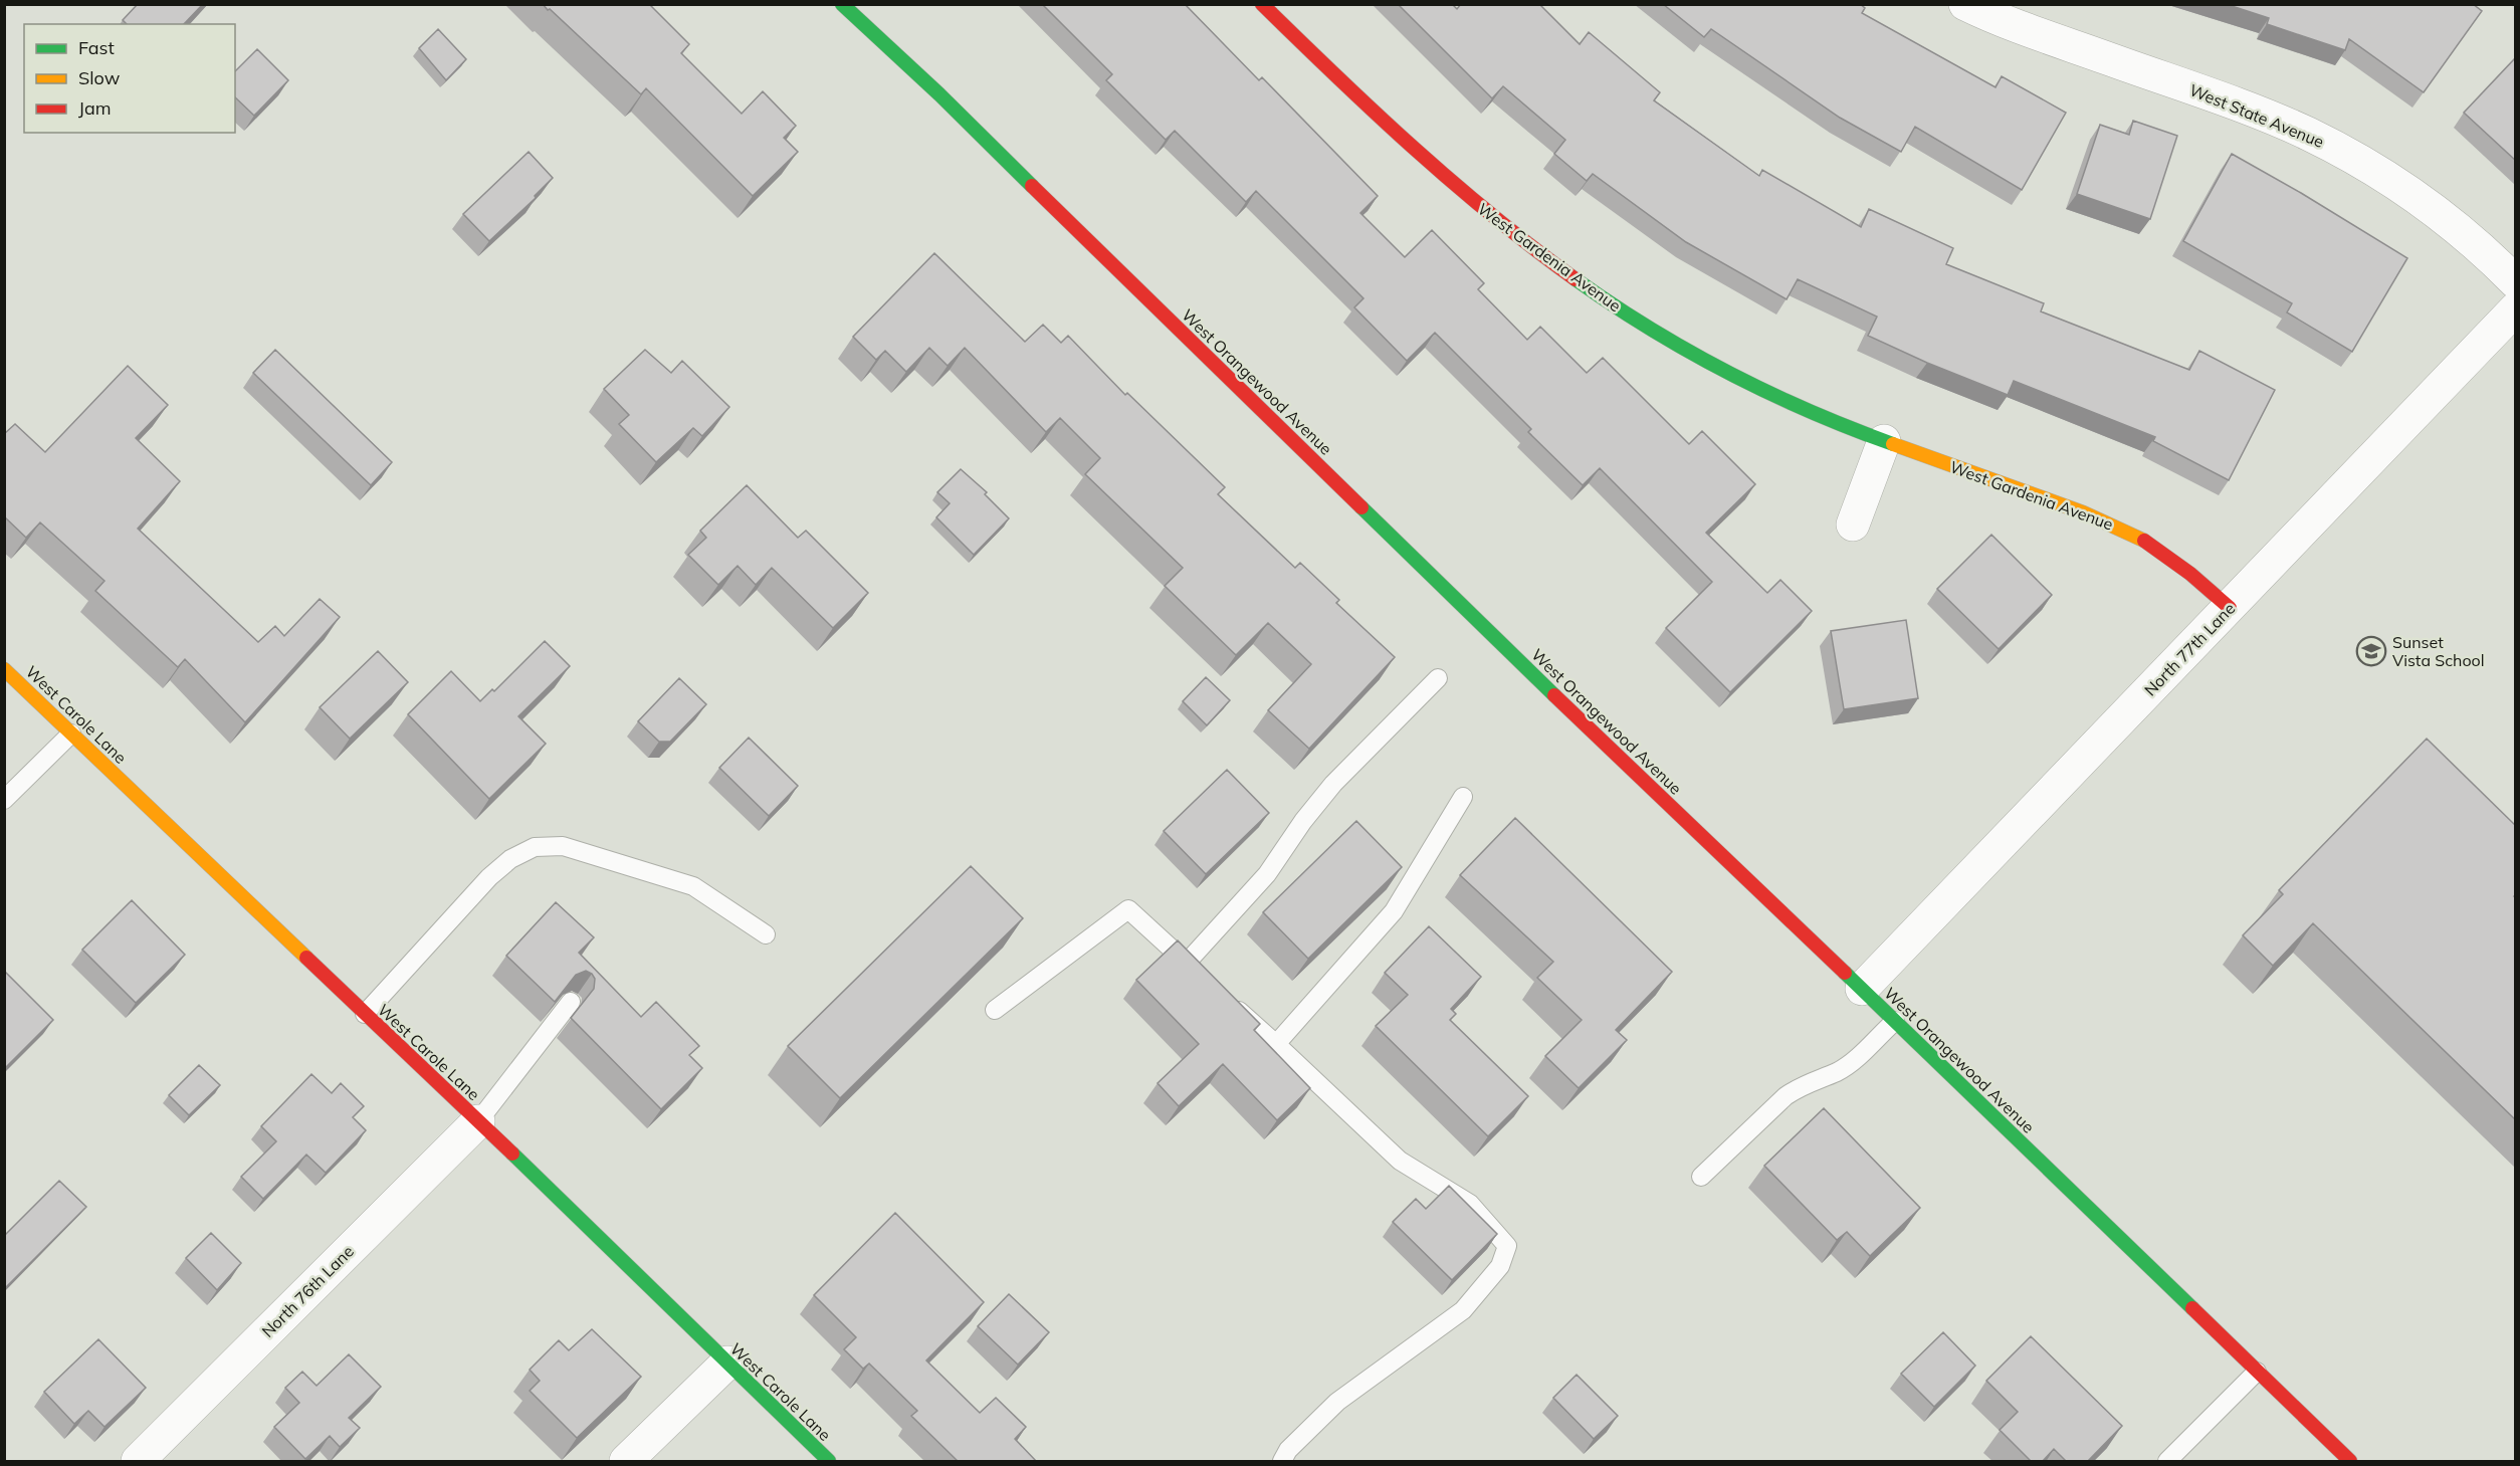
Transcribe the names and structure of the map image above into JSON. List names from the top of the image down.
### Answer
{
  "streets": {
    "street": [
      "West State Avenue",
      "West Gardenia Avenue",
      "West Orangewood Avenue",
      "North 77th Lane",
      "West Carole Lane",
      "North 76th Lane"
    ]
  },
  "crossings": [
    ["West Gardenia Avenue", "North 77th Lane"],
    ["West Orangewood Avenue", "North 77th Lane"],
    ["West Carole Lane", "North 76th Lane"]
  ],
  "places": {
    "school or university": ["Sunset Vista School"]
  },
  "legend": ["Fast", "Slow", "Jam"]
}
